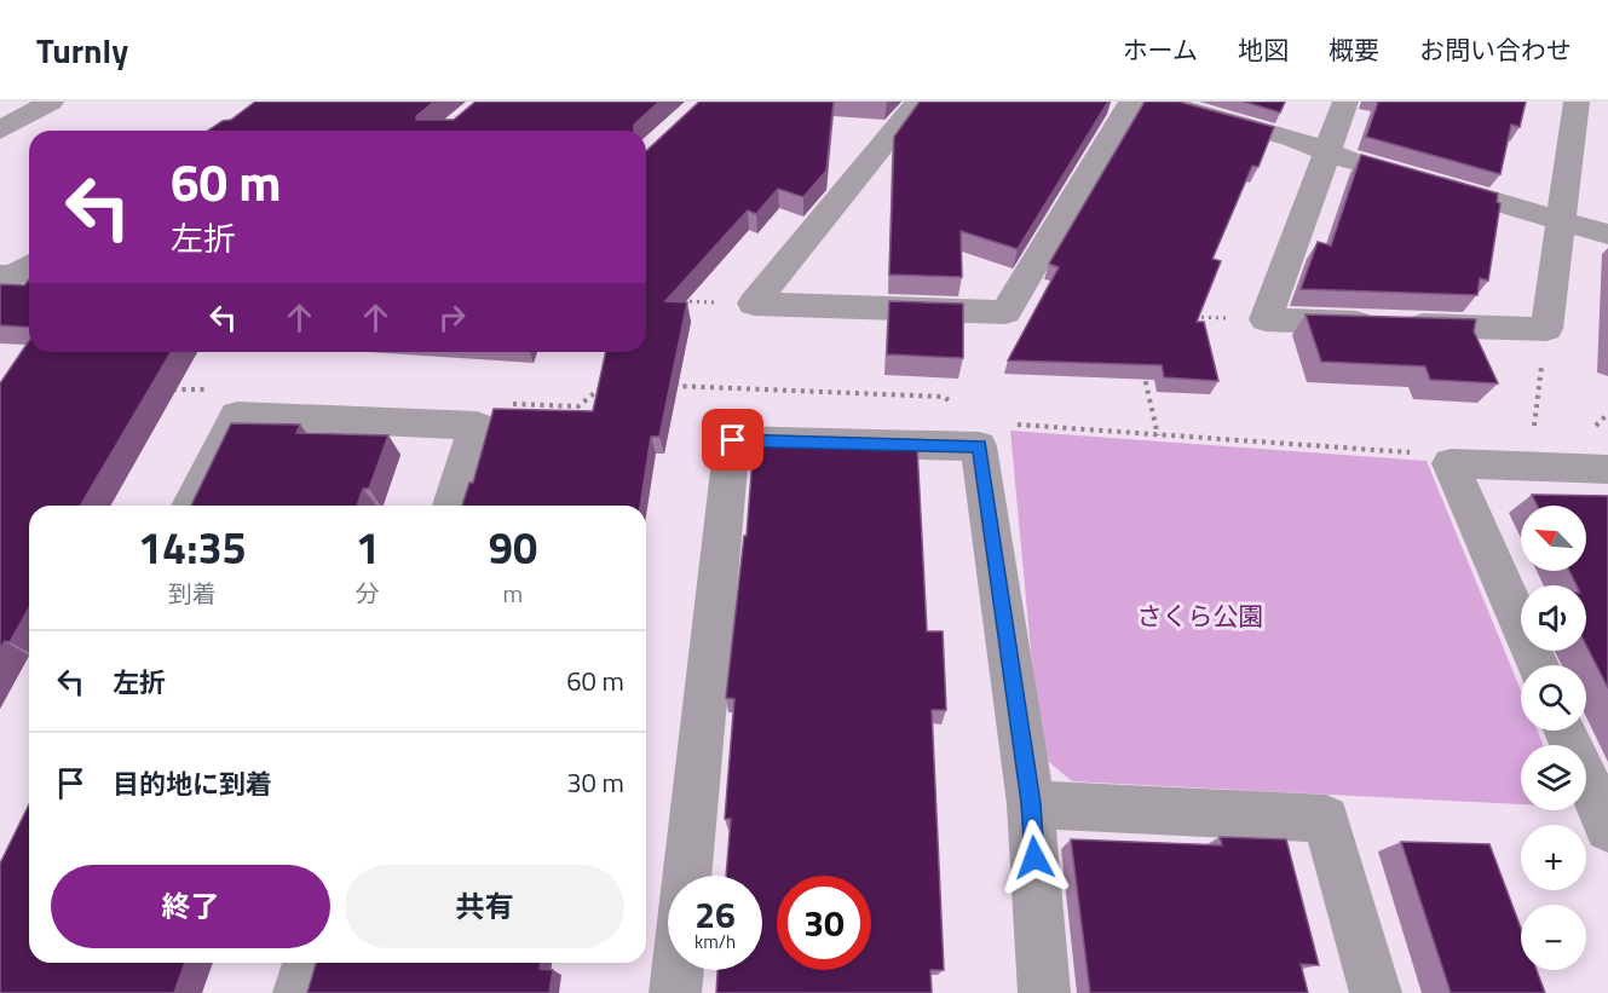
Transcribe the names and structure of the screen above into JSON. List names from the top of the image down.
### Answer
{
  "parks": ["さくら公園"],
  "north": "top left",
  "page": {
    "header": "Turnly",
    "nav": [
      "ホーム",
      "地図",
      "概要",
      "お問い合わせ"
    ],
    "turn": ["60 m", "左折"],
    "map_buttons": ["+", "−"],
    "eta": [
      "14:35",
      "到着",
      "1",
      "分",
      "90",
      "m"
    ],
    "list": [
      {
        "name": "左折",
        "value": "60 m"
      },
      {
        "name": "目的地に到着",
        "value": "30 m"
      }
    ],
    "buttons": ["終了", "共有"],
    "speed": "26 km/h",
    "limit": "30"
  }
}
